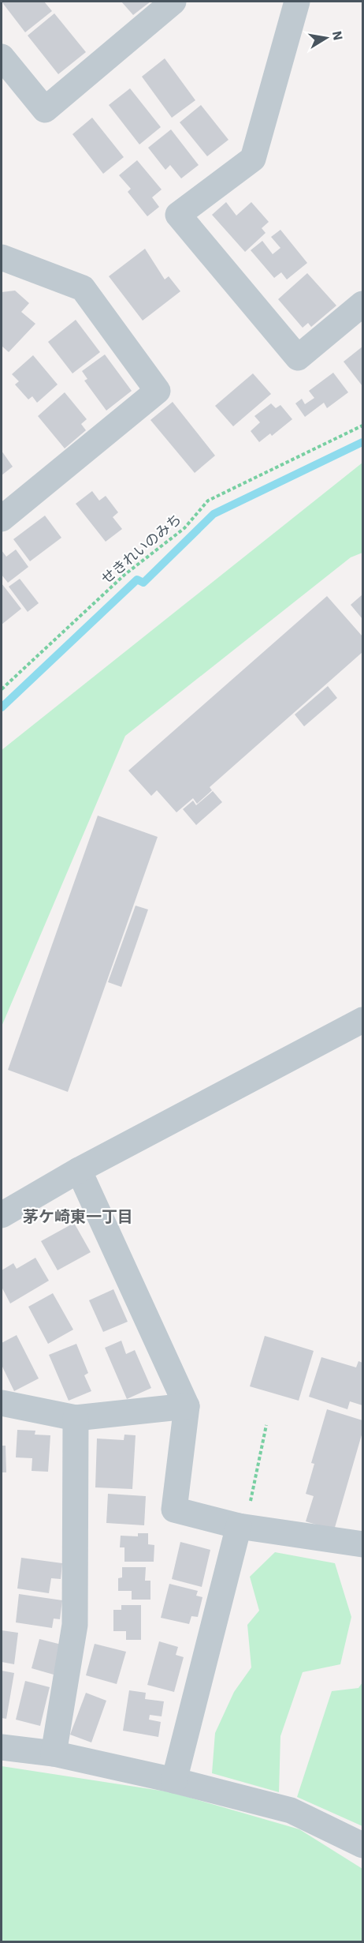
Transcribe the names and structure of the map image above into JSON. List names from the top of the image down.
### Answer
{
  "streets": {
    "path": ["せきれいのみち"]
  },
  "districts": ["茅ケ崎東一丁目"],
  "north": "right"
}
